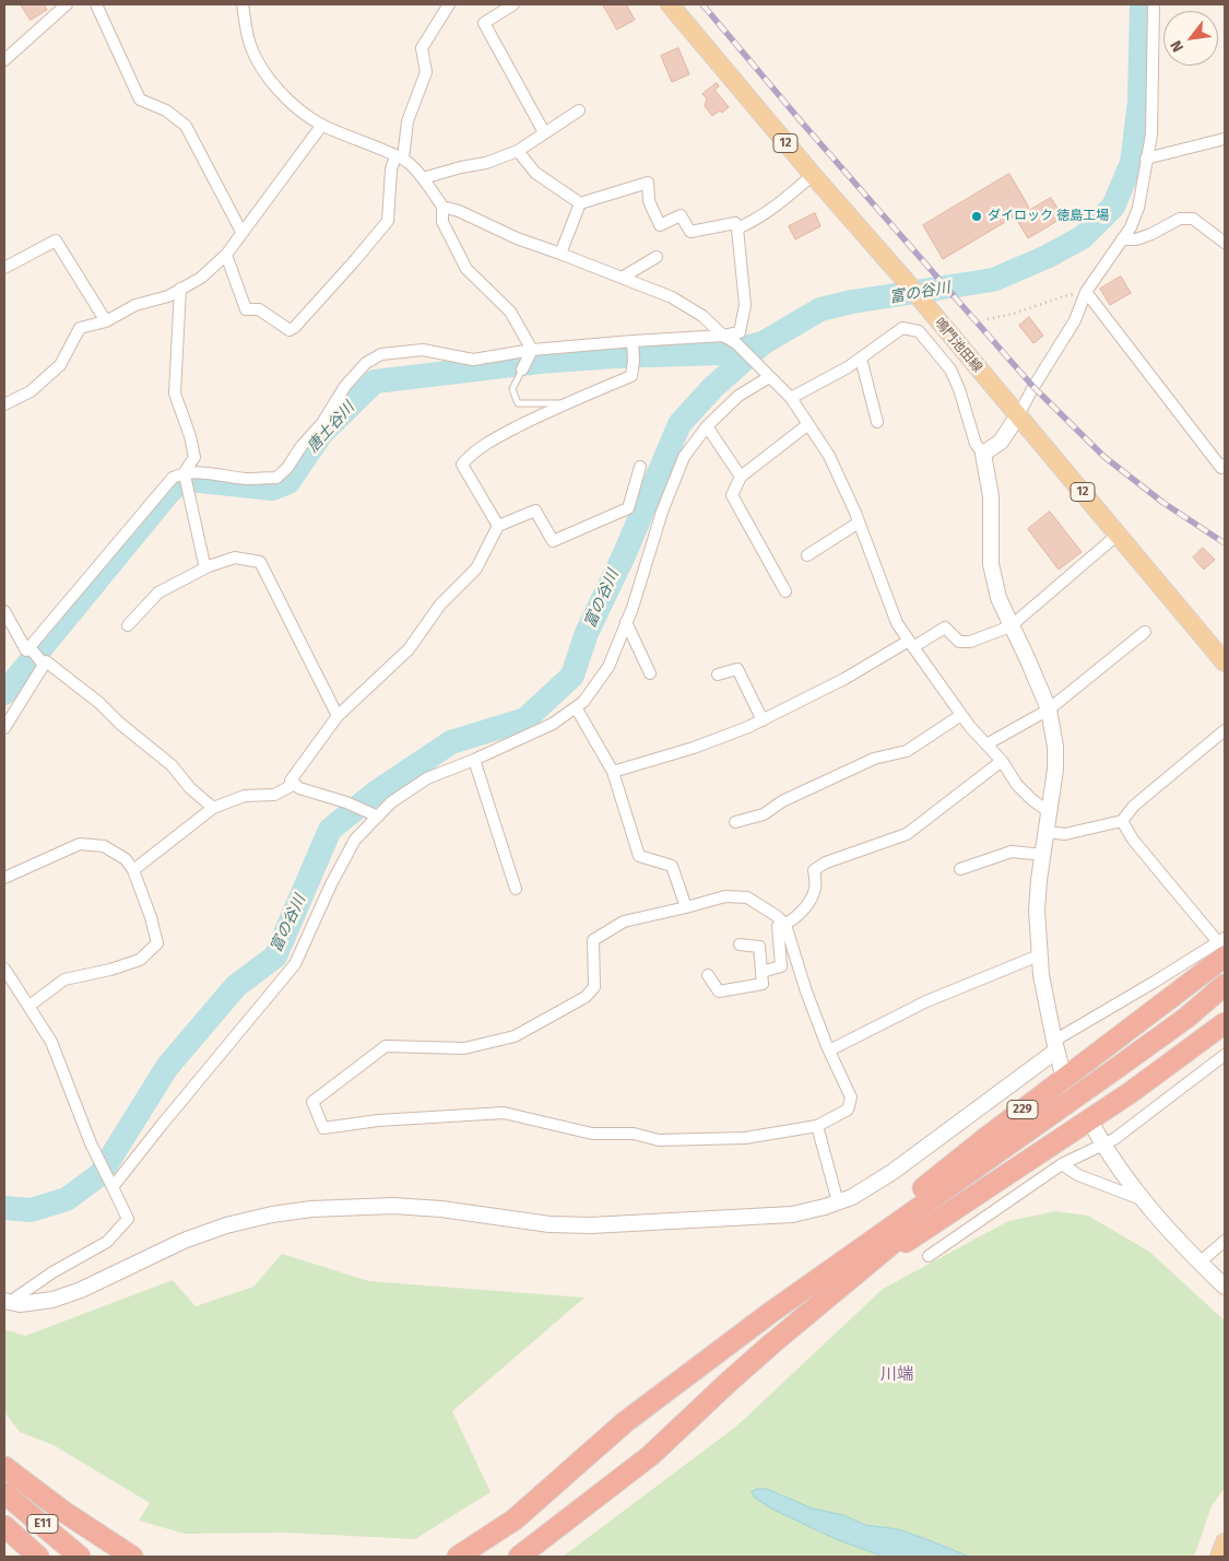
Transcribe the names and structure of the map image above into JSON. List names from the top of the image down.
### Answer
{
  "streets": {
    "highway": ["229", "E11"],
    "main road": ["12", "鳴門池田線"]
  },
  "districts": ["川端"],
  "water": ["富の谷川", "唐土谷川"],
  "places": ["ダイロック 徳島工場"],
  "north": "bottom left"
}
